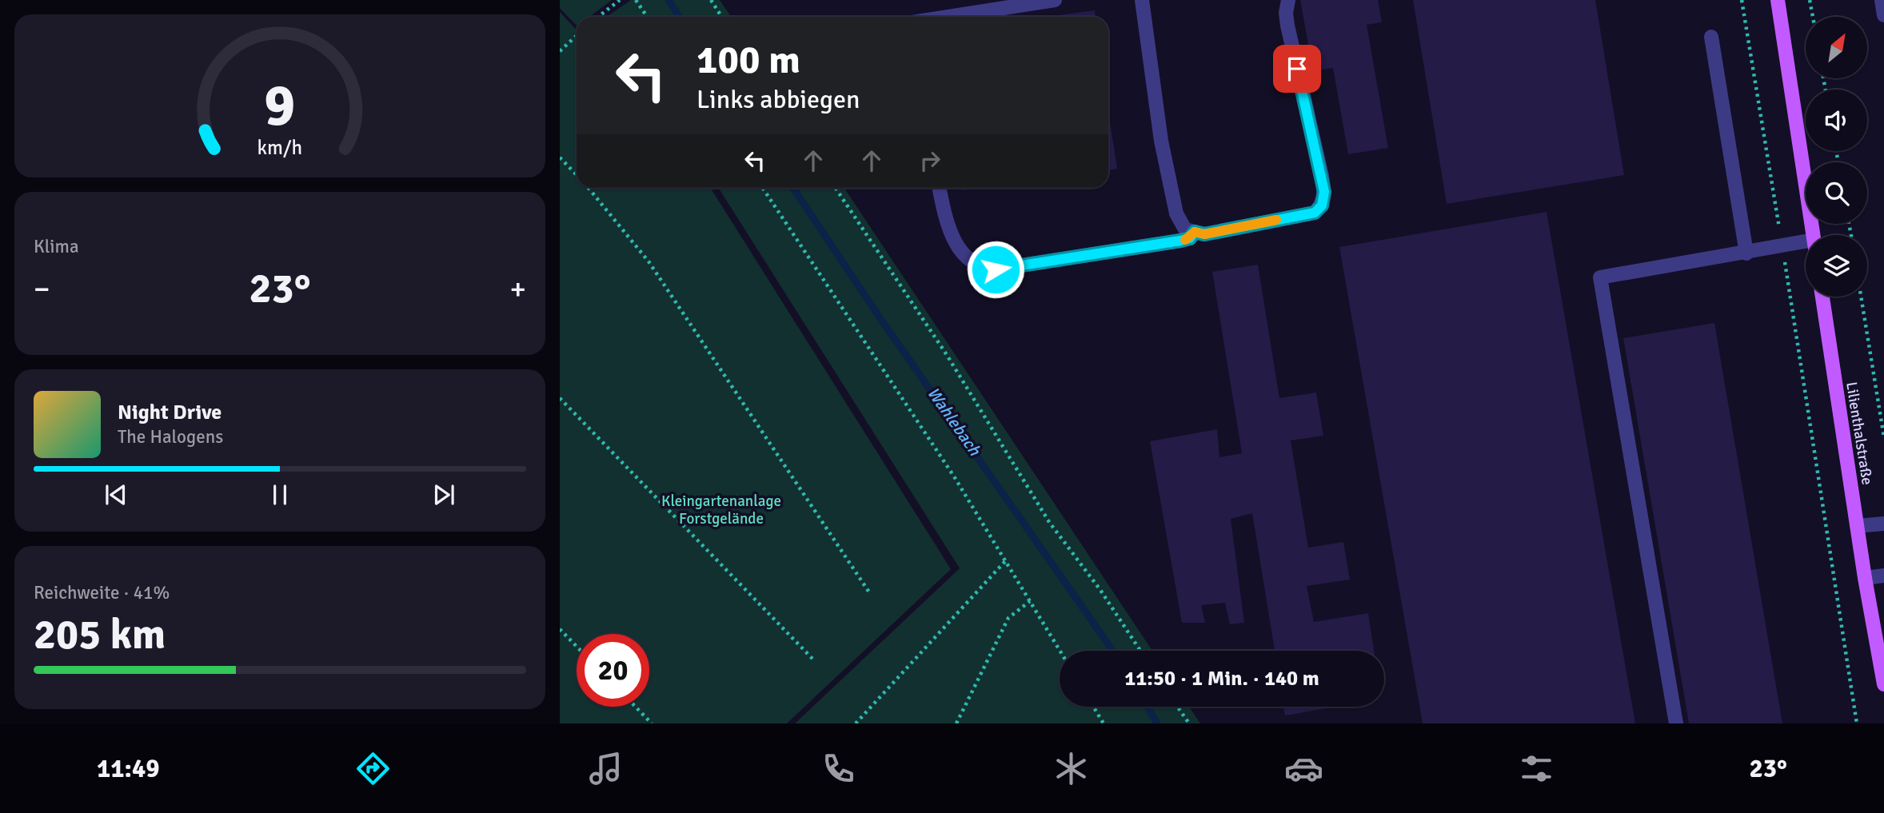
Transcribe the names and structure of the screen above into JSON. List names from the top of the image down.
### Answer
{
  "streets": {
    "main road": ["Lilienthalstraße"]
  },
  "water": ["Wahlebach"],
  "parks": ["Kleingartenanlage Forstgelände"],
  "north": "top right",
  "page": {
    "turn": ["100 m", "Links abbiegen"],
    "tile": [
      "Klima",
      ["Reichweite · 41%", "205 km"]
    ],
    "heat": ["−", "23°", "+"],
    "song": ["Night Drive", "The Halogens"],
    "limit": "20",
    "trip": "11:50 · 1 Min. · 140 m",
    "tabs": ["11:49", "23°"],
    "gauge": ["9", "km/h"]
  }
}
